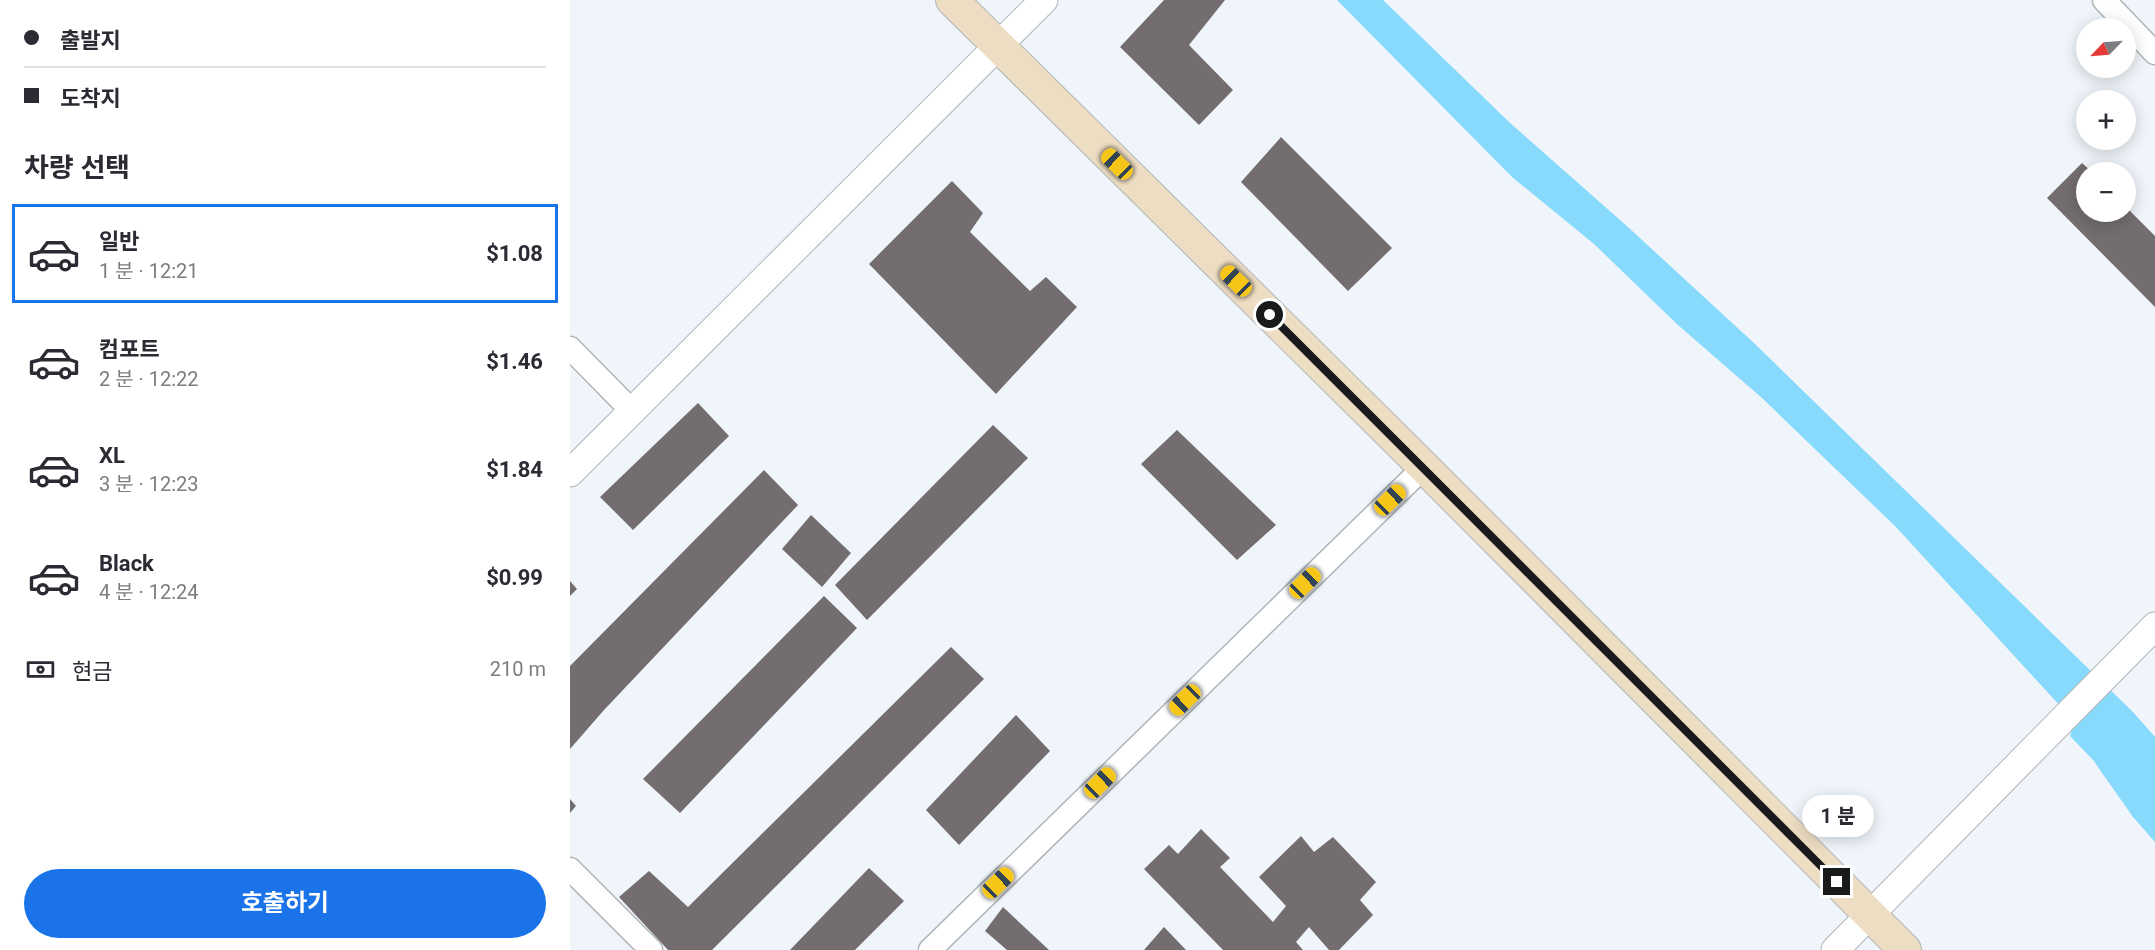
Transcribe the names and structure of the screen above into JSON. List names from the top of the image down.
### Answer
{
  "north": "bottom left",
  "page": {
    "banner": ["출발지", "도착지"],
    "map_buttons": ["+", "−"],
    "heading": "차량 선택",
    "list": [
      {
        "name": "일반",
        "note": "1 분 · 12:21",
        "value": "$1.08"
      },
      {
        "name": "컴포트",
        "note": "2 분 · 12:22",
        "value": "$1.46"
      },
      {
        "name": "XL",
        "note": "3 분 · 12:23",
        "value": "$1.84"
      },
      {
        "name": "Black",
        "note": "4 분 · 12:24",
        "value": "$0.99"
      }
    ],
    "pay": ["현금", "210 m"],
    "bubble": "1 분",
    "buttons": "호출하기"
  }
}
